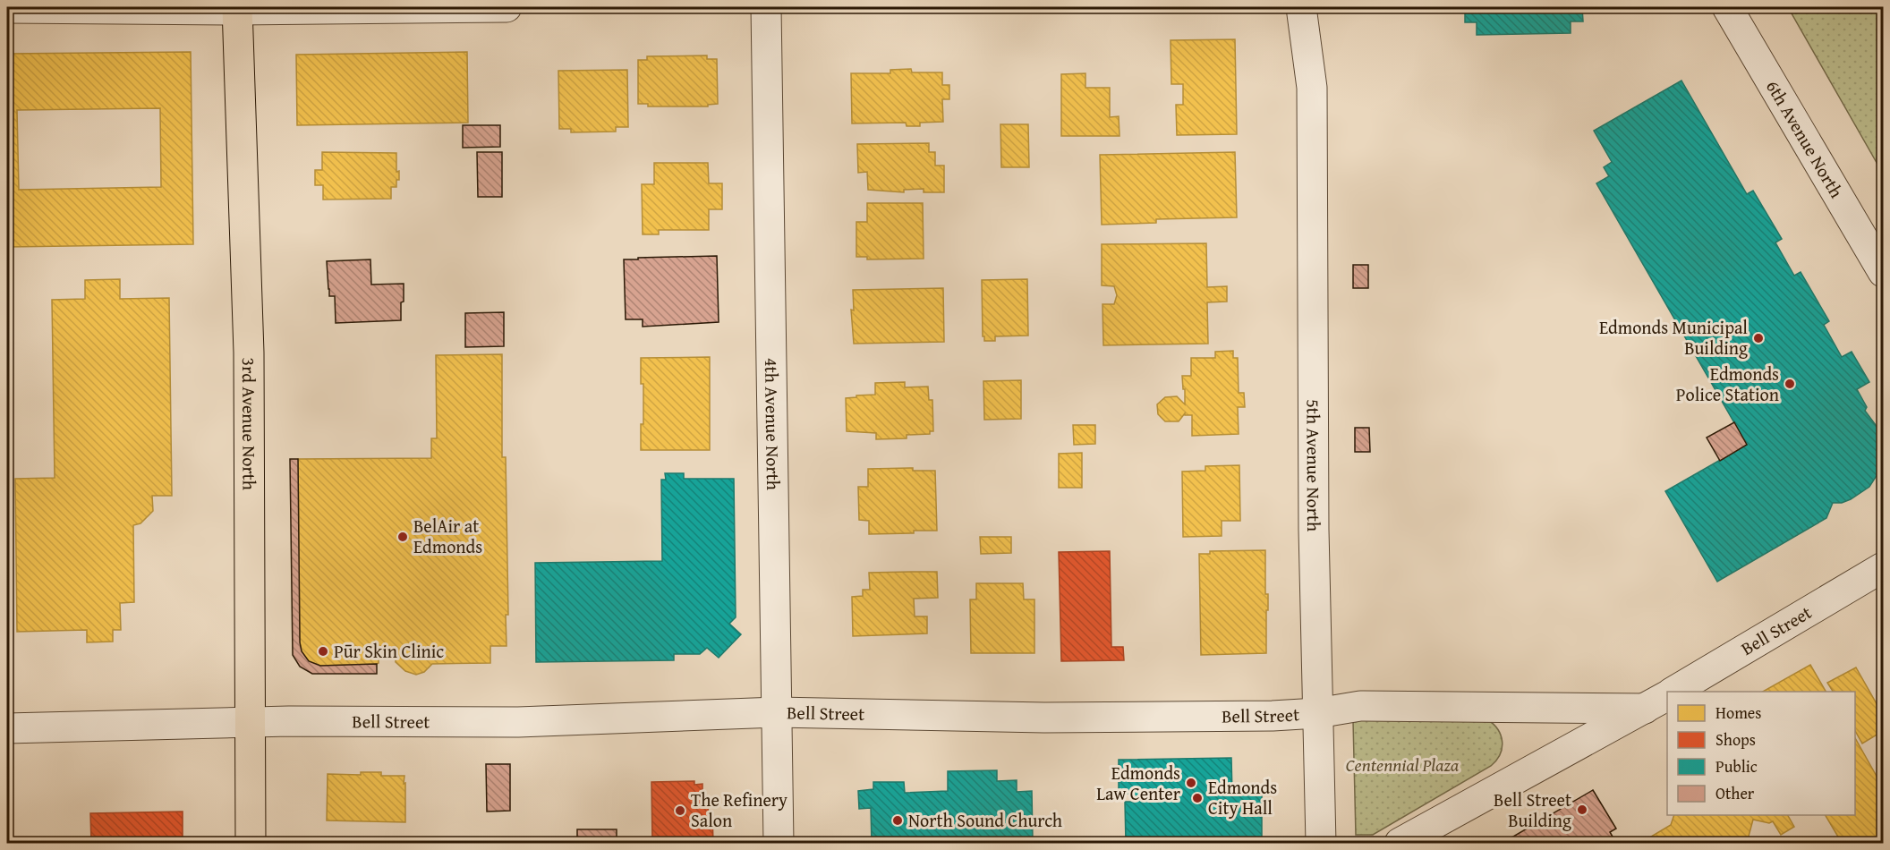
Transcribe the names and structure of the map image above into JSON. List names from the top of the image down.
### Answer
{
  "streets": {
    "main road": ["3rd Avenue North"],
    "street": [
      "6th Avenue North",
      "4th Avenue North",
      "5th Avenue North",
      "Bell Street"
    ]
  },
  "crossings": [
    ["3rd Avenue North", "Bell Street"],
    ["4th Avenue North", "Bell Street"],
    ["5th Avenue North", "Bell Street"]
  ],
  "parks": ["Centennial Plaza"],
  "places": [
    "Edmonds Municipal Building",
    "Edmonds Police Station",
    "BelAir at Edmonds",
    "Pūr Skin Clinic",
    "Edmonds Law Center",
    "Edmonds City Hall",
    "Bell Street Building",
    "The Refinery Salon",
    "North Sound Church"
  ],
  "legend": [
    "Homes",
    "Shops",
    "Public",
    "Other"
  ]
}
